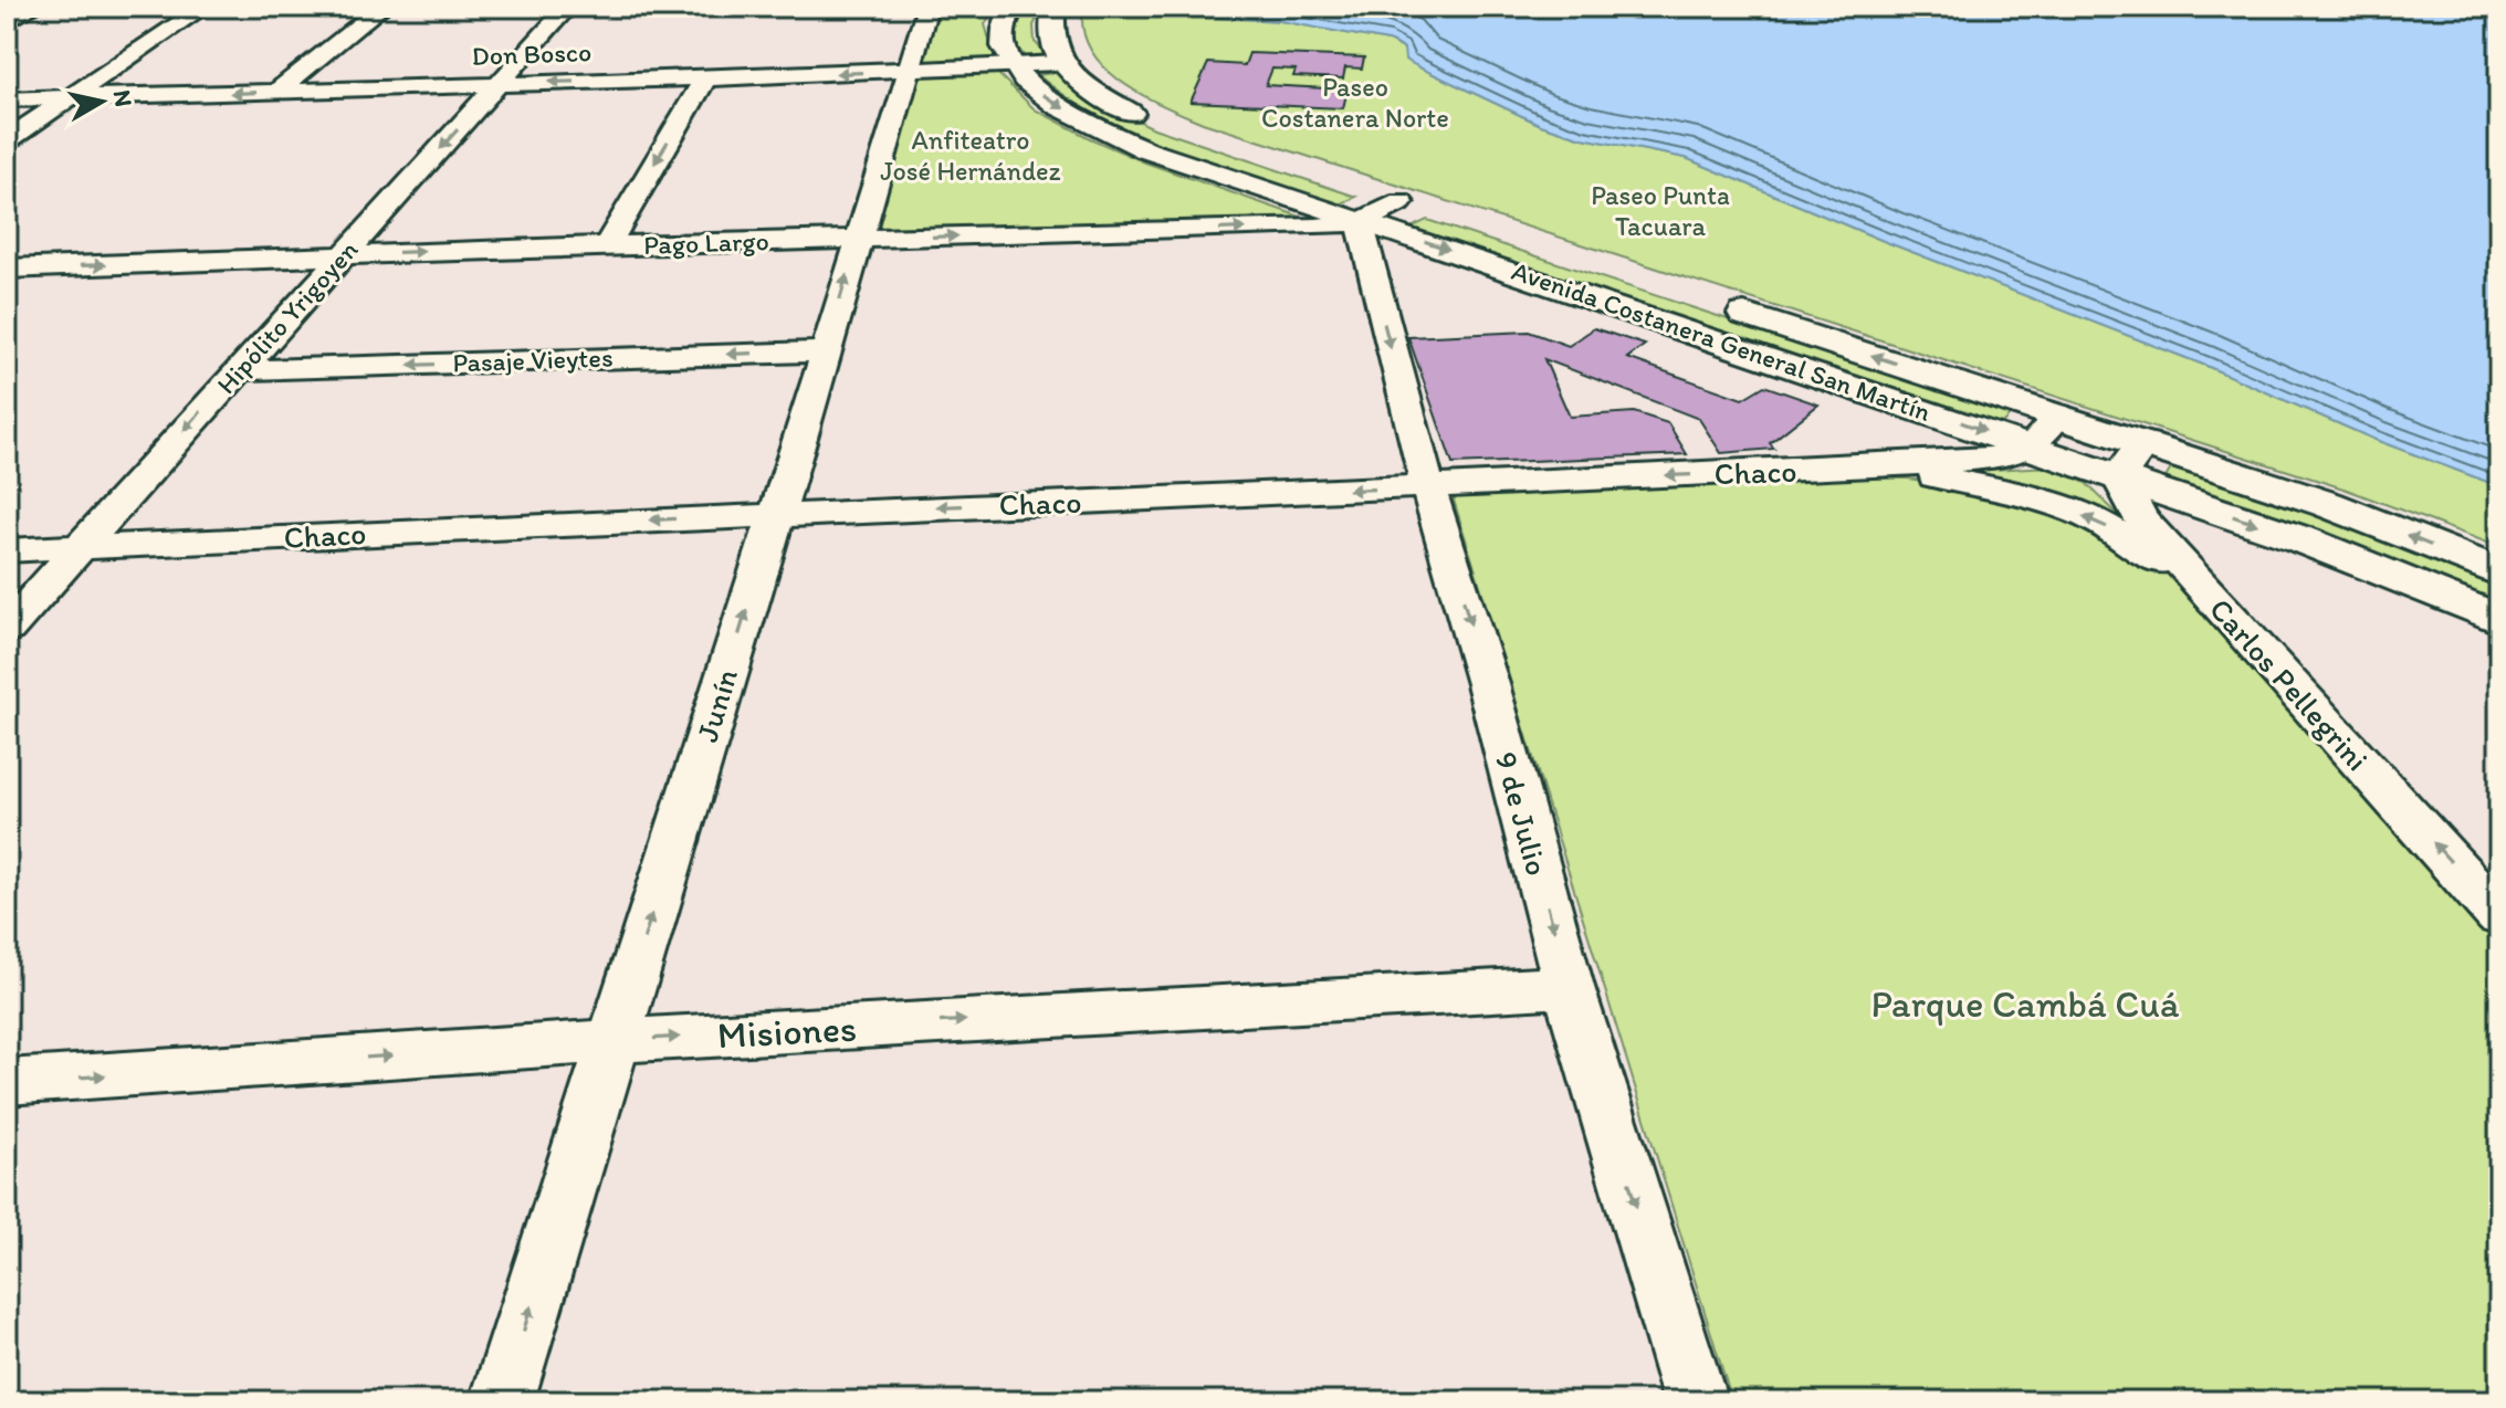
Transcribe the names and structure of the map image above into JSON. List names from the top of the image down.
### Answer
{
  "streets": {
    "main road": ["Avenida Costanera General San Martín"],
    "street": [
      "Don Bosco",
      "Pago Largo",
      "Hipólito Yrigoyen",
      "Pasaje Vieytes",
      "Chaco",
      "Carlos Pellegrini",
      "Junín",
      "9 de Julio",
      "Misiones"
    ]
  },
  "crossings": [
    ["Don Bosco", "Hipólito Yrigoyen"],
    ["Don Bosco", "Avenida Costanera General San Martín"],
    ["Don Bosco", "Junín"],
    ["Pago Largo", "Hipólito Yrigoyen"],
    ["Pago Largo", "Avenida Costanera General San Martín"],
    ["Pago Largo", "Junín"],
    ["Pago Largo", "9 de Julio"],
    ["Hipólito Yrigoyen", "Pasaje Vieytes"],
    ["Hipólito Yrigoyen", "Chaco"],
    ["Avenida Costanera General San Martín", "Chaco"],
    ["Avenida Costanera General San Martín", "Carlos Pellegrini"],
    ["Avenida Costanera General San Martín", "9 de Julio"],
    ["Pasaje Vieytes", "Junín"],
    ["Chaco", "Junín"],
    ["Chaco", "9 de Julio"],
    ["Junín", "Misiones"],
    ["9 de Julio", "Misiones"]
  ],
  "one_way": [
    "Don Bosco",
    "Pago Largo",
    "Pasaje Vieytes",
    "Chaco",
    "Carlos Pellegrini",
    "Junín",
    "9 de Julio",
    "Misiones"
  ],
  "parks": [
    "Paseo Costanera Norte",
    "Anfiteatro José Hernández",
    "Paseo Punta Tacuara",
    "Parque Cambá Cuá"
  ],
  "north": "right"
}
